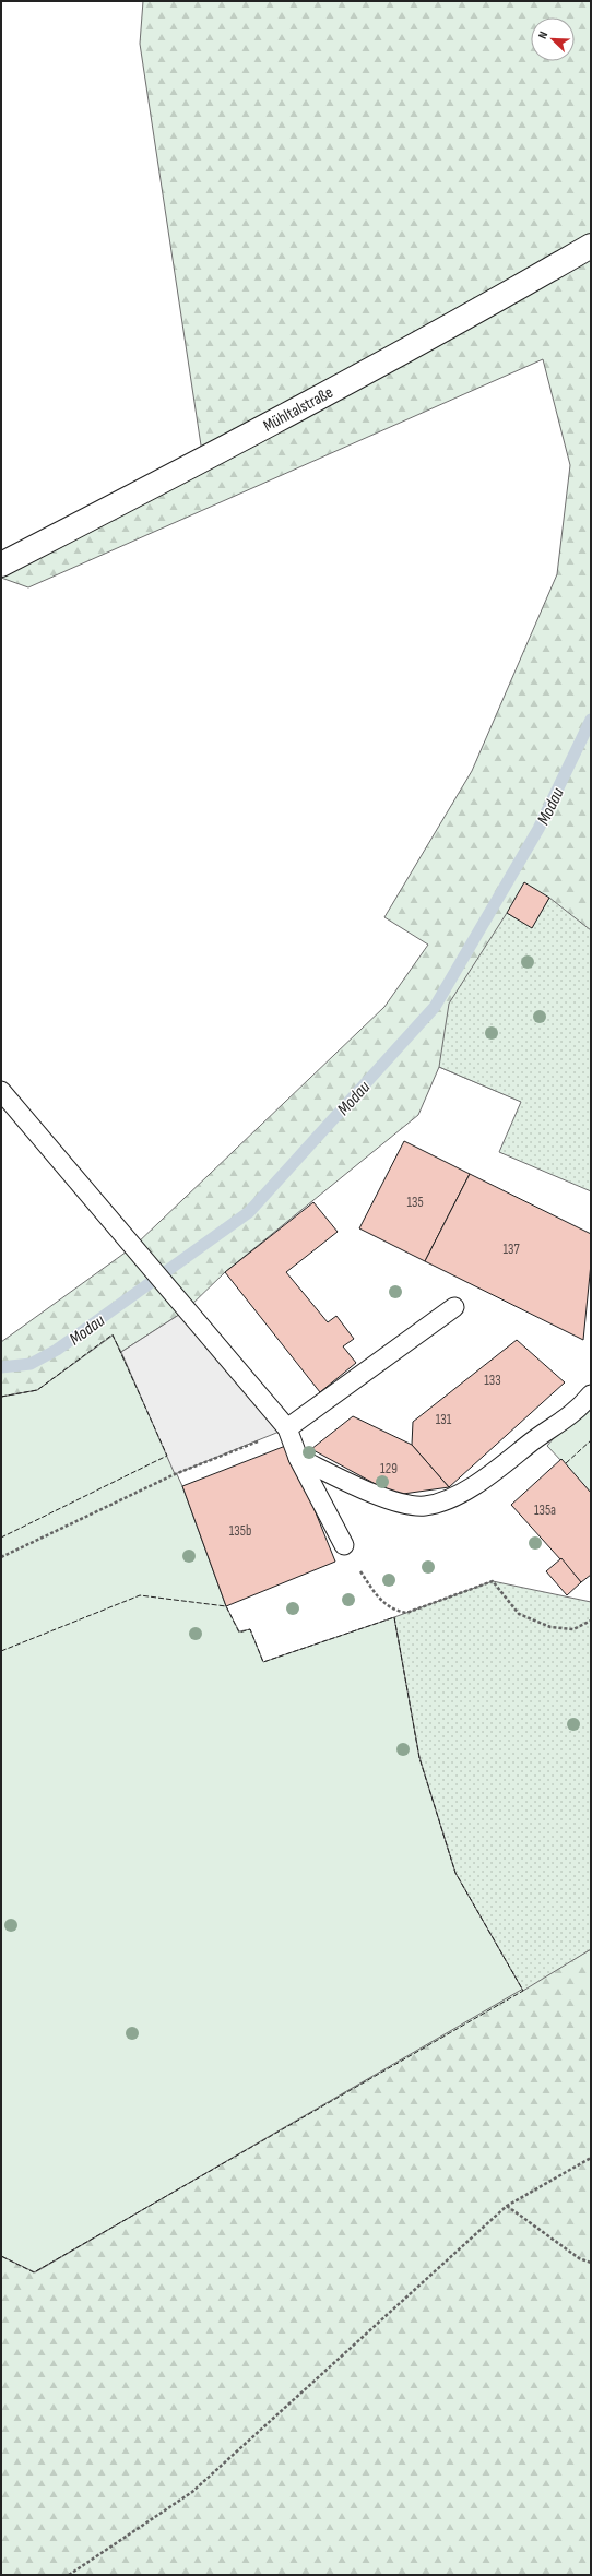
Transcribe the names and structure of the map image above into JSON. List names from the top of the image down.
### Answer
{
  "streets": {
    "street": ["Mühltalstraße"]
  },
  "water": ["Modau"],
  "house_numbers": [
    "135",
    "137",
    "133",
    "131",
    "129",
    "135a",
    "135b"
  ],
  "north": "top left"
}
